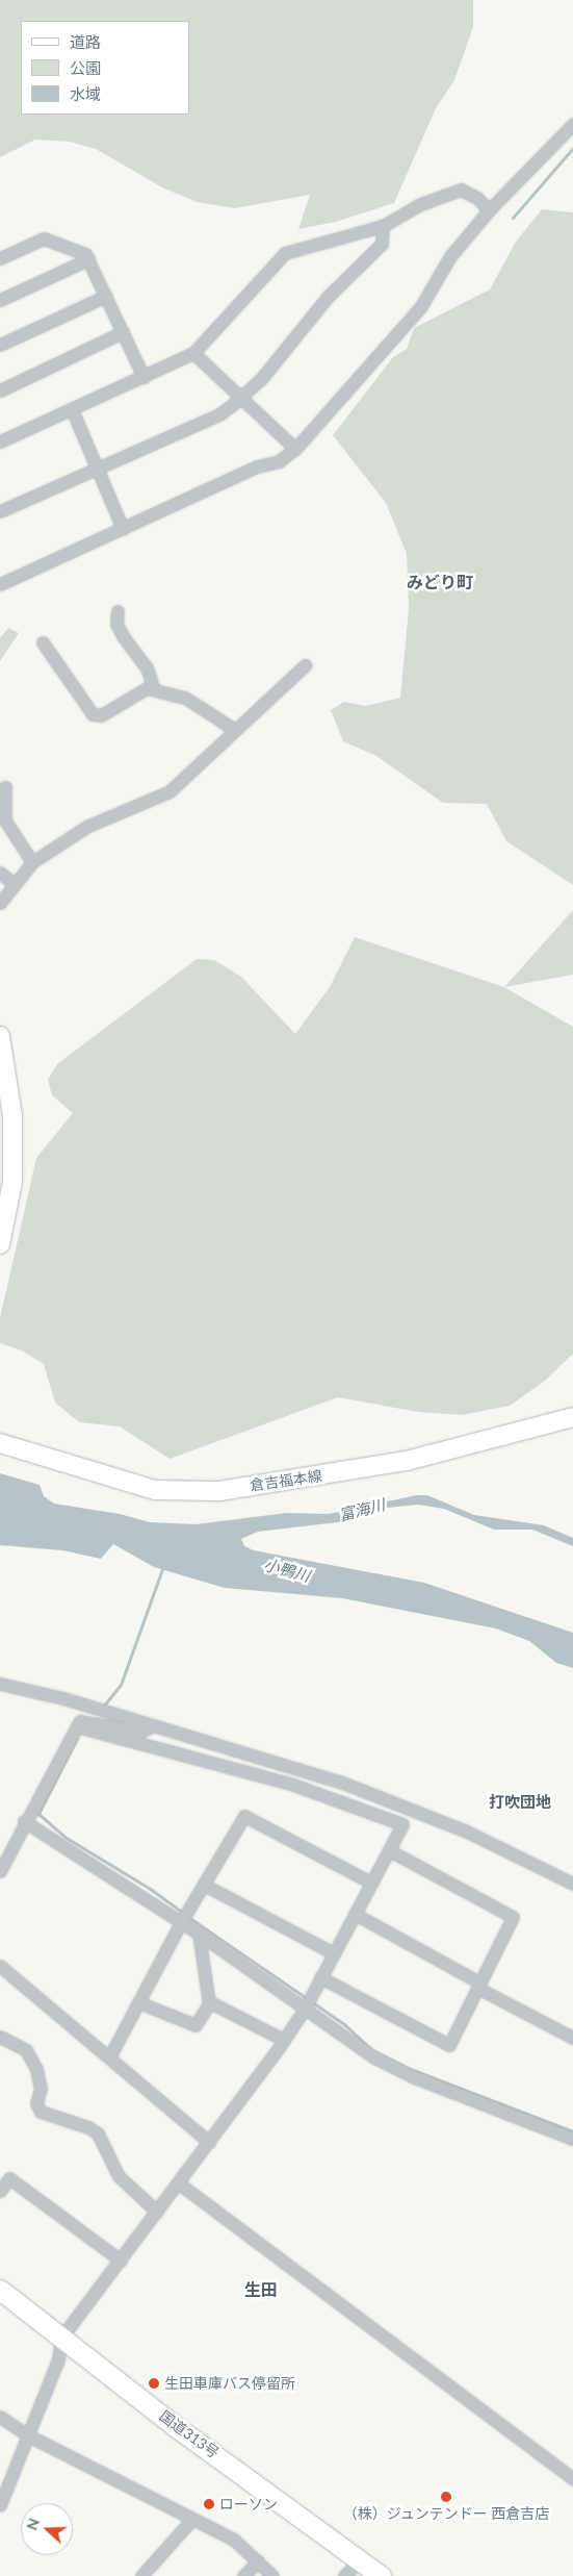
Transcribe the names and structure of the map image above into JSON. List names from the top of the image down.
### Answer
{
  "streets": {
    "highway": ["国道313号"],
    "main road": ["倉吉福本線"]
  },
  "districts": ["みどり町", "打吹団地", "生田"],
  "water": ["富海川", "小鴨川"],
  "places": ["生田車庫バス停留所", "（株）ジュンテンドー 西倉吉店", "ローソン"],
  "legend": ["道路", "公園", "水域"],
  "north": "left"
}
